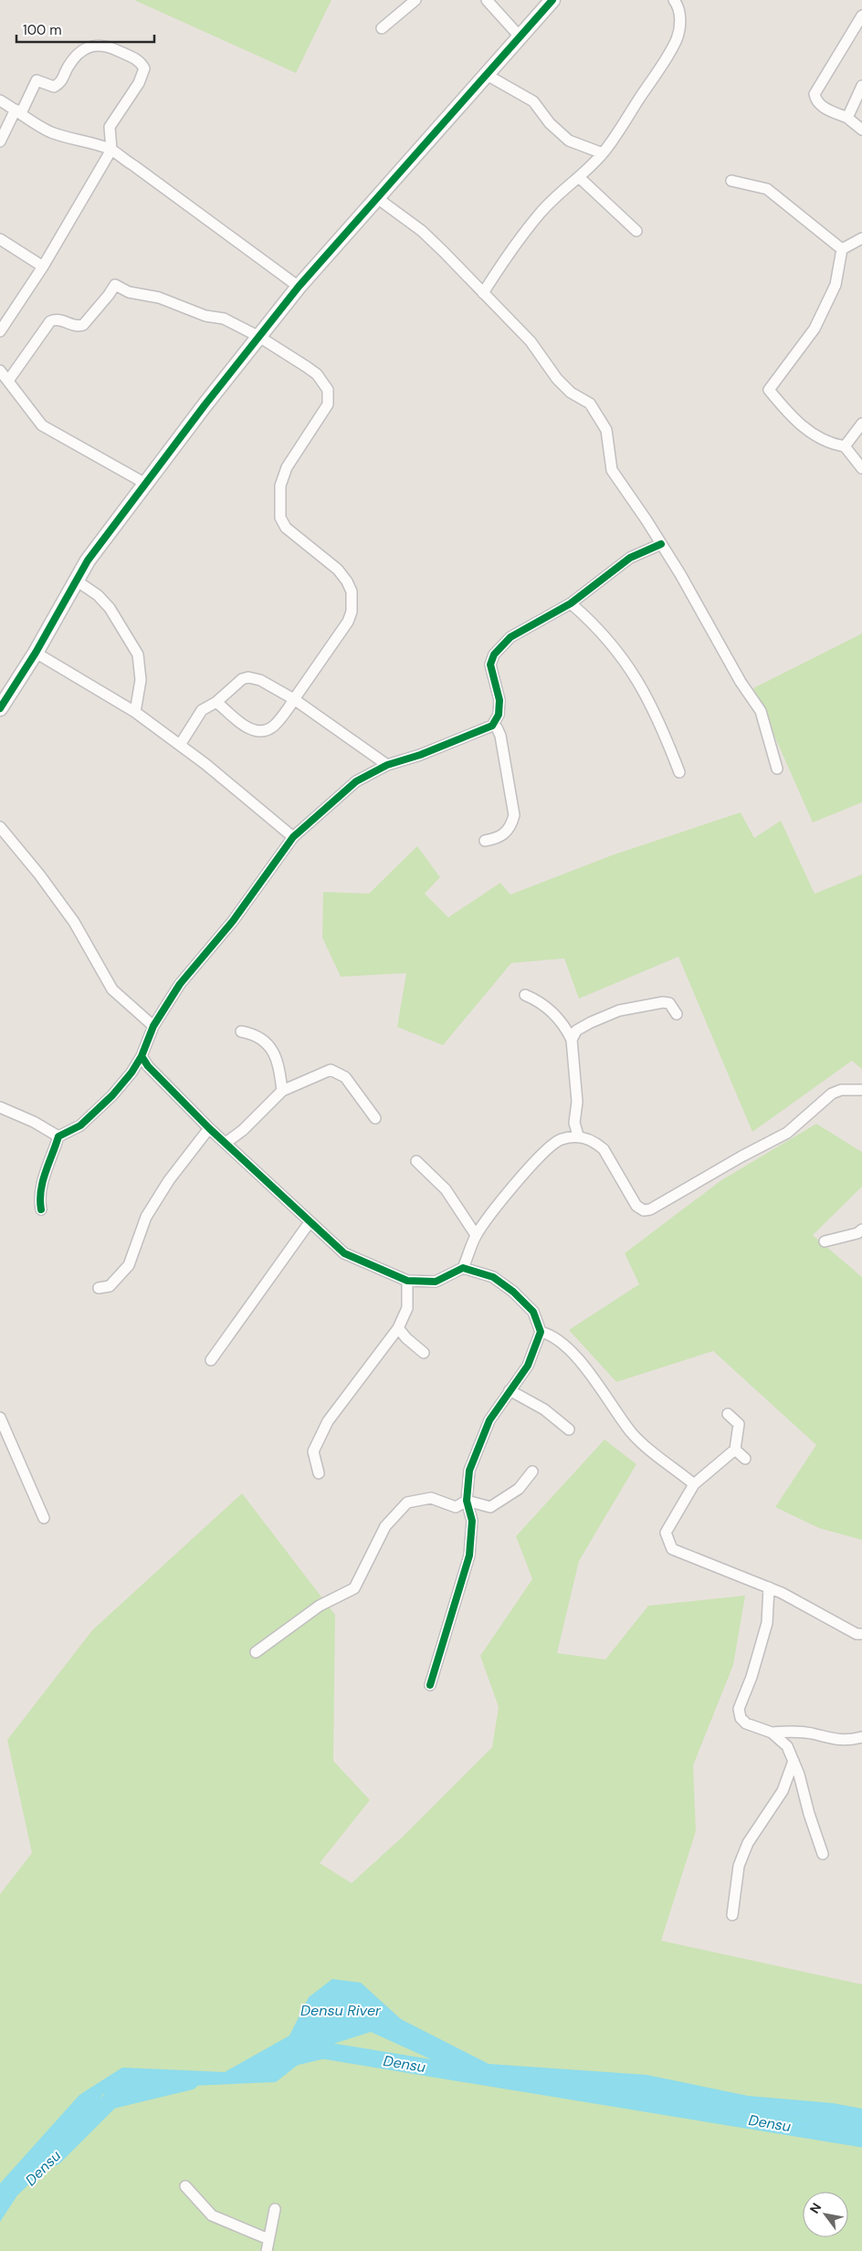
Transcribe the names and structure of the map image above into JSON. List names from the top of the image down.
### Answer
{
  "water": ["Densu River", "Densu"],
  "scale_bar": "100 m",
  "north": "top left"
}
